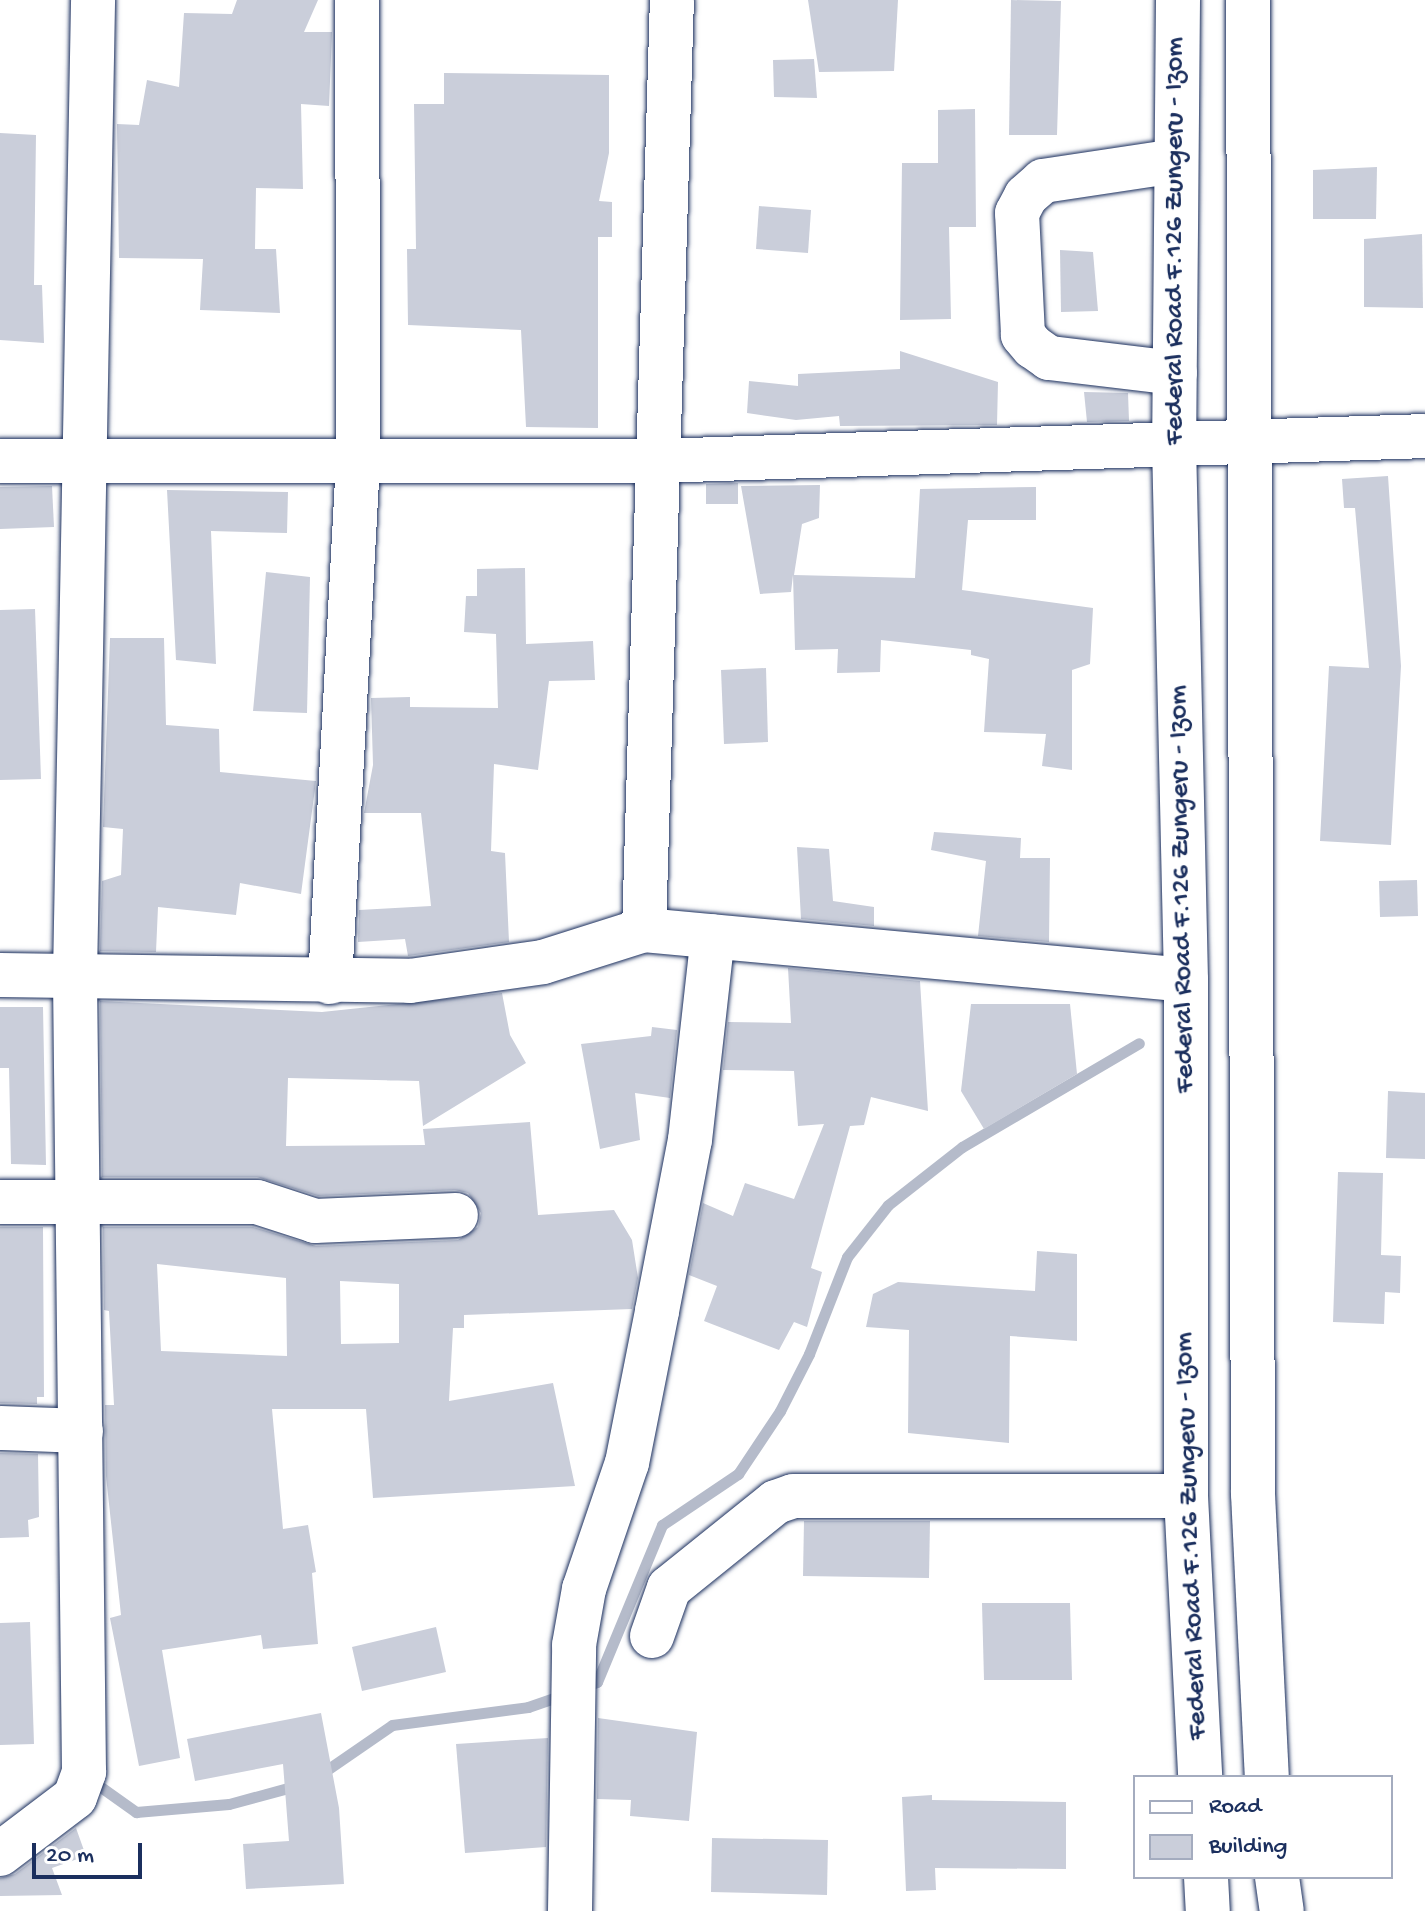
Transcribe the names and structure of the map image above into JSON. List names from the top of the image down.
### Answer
{
  "streets": {
    "street": ["Federal Road F.126 Zungeru - Izom"]
  },
  "legend": ["Road", "Building"],
  "scale_bar": "20 m"
}
